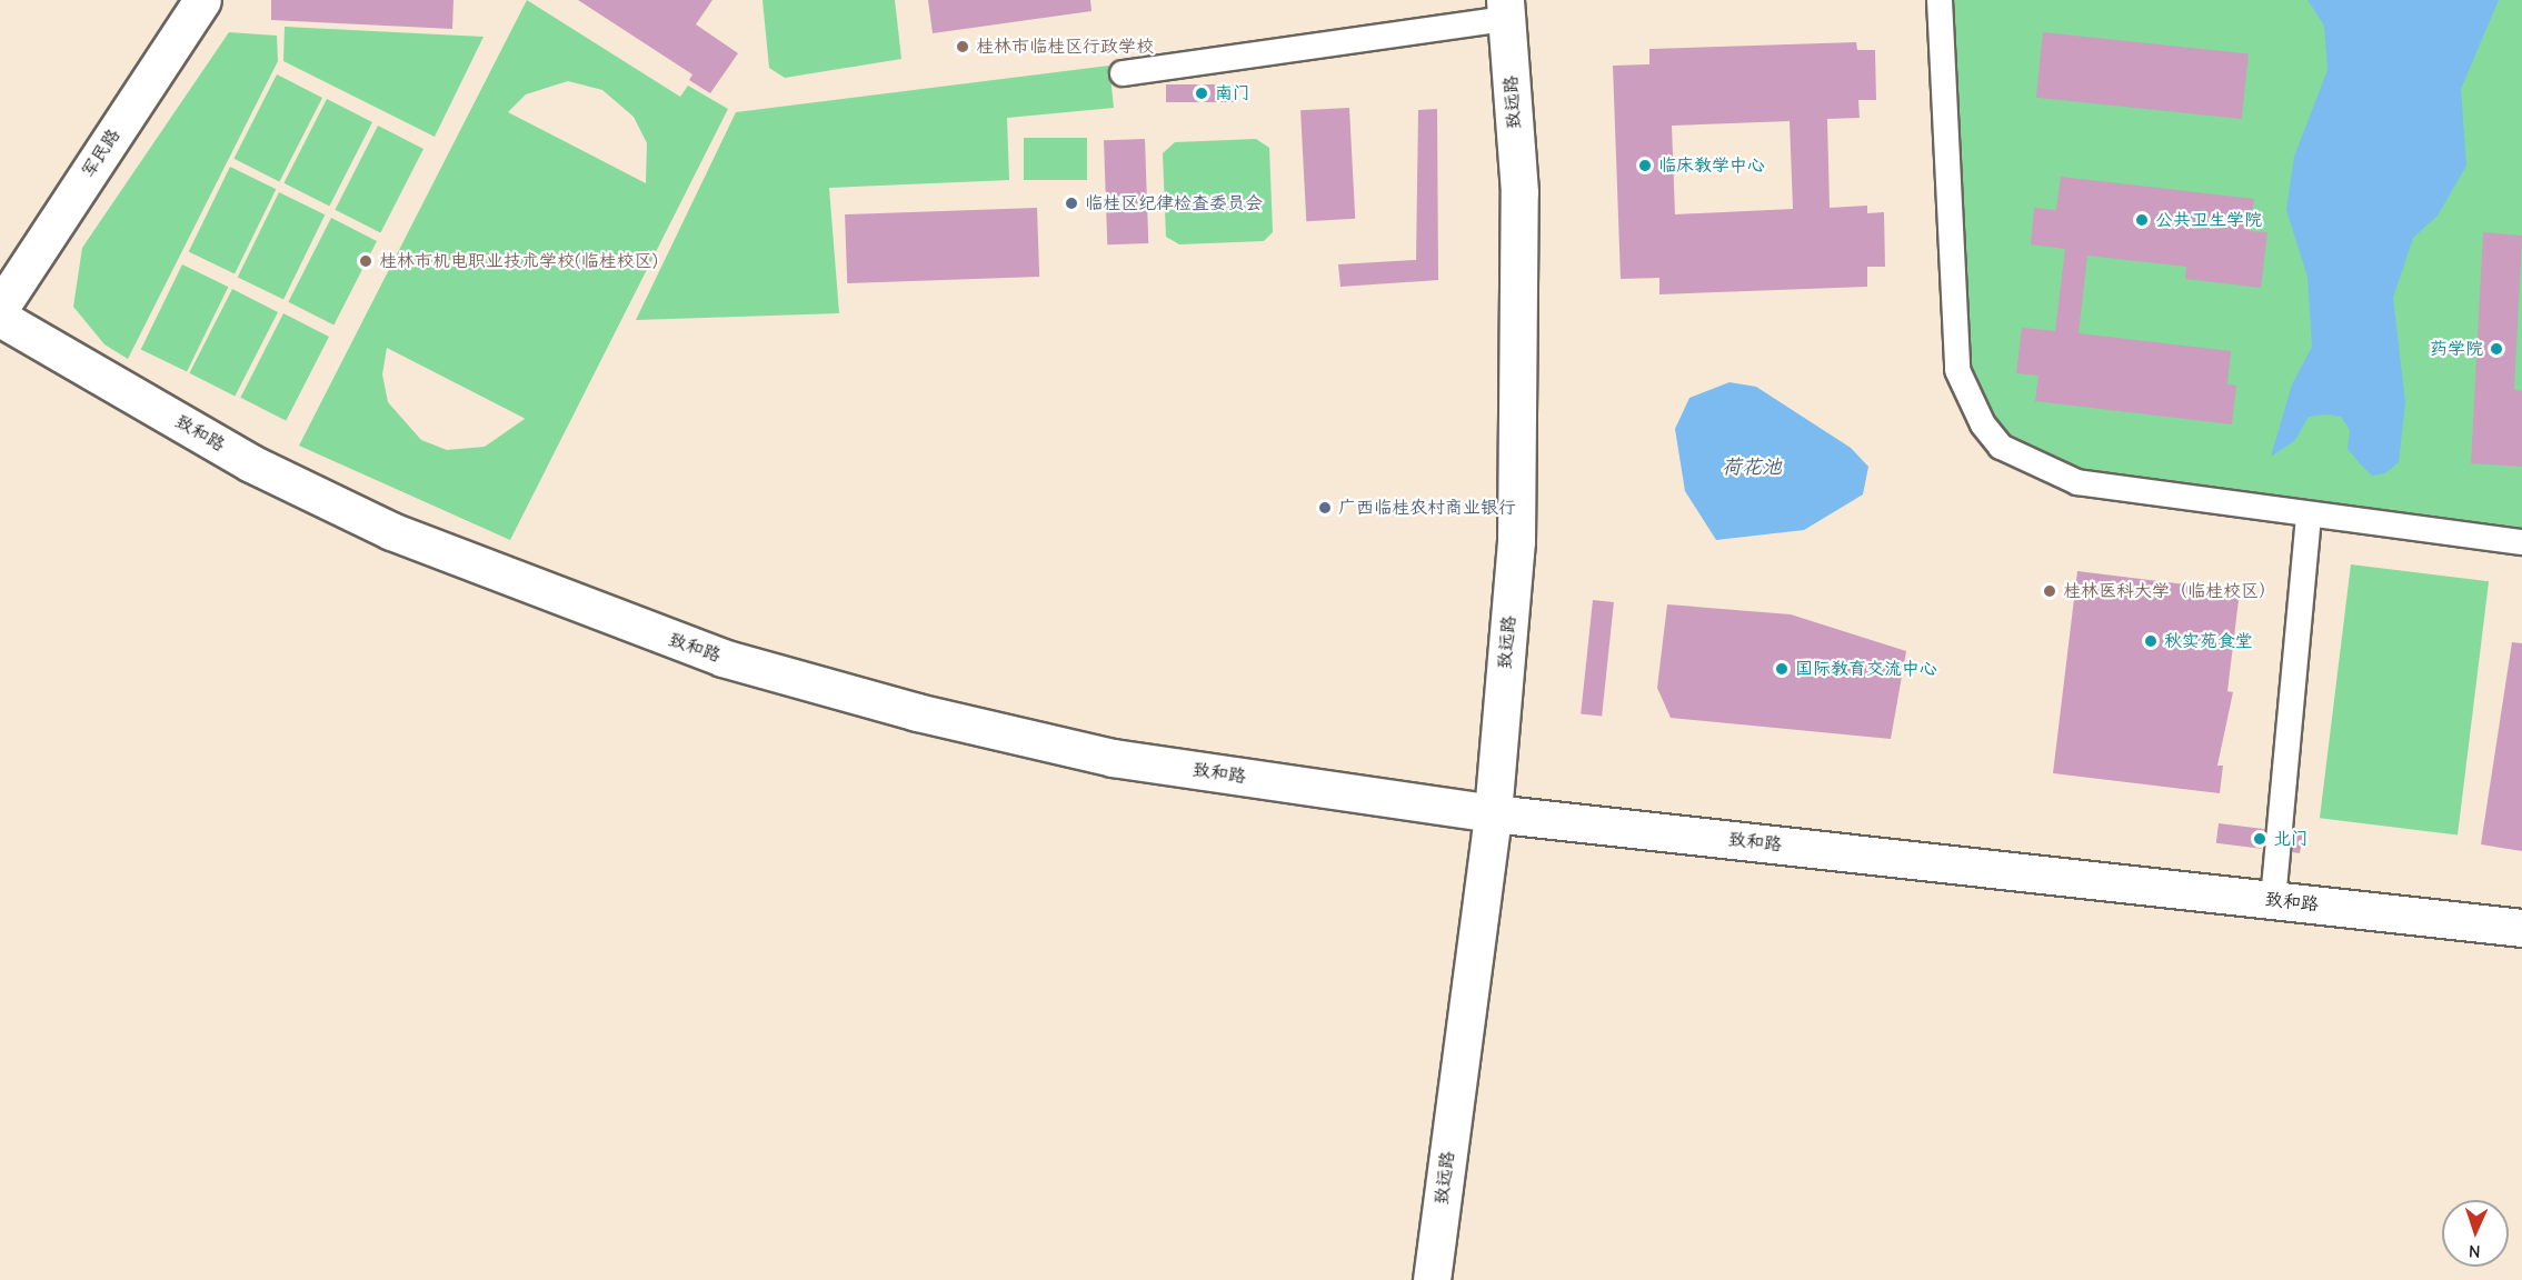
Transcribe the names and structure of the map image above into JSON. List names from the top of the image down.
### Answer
{
  "streets": {
    "main road": ["致远路", "军民路", "致和路"]
  },
  "crossings": [
    ["致远路", "致和路"]
  ],
  "water": ["荷花池"],
  "places": [
    "桂林市临桂区行政学校",
    "南门",
    "临床教学中心",
    "临桂区纪律检查委员会",
    "公共卫生学院",
    "桂林市机电职业技术学校(临桂校区)",
    "药学院",
    "广西临桂农村商业银行",
    "桂林医科大学（临桂校区）",
    "秋实苑食堂",
    "国际教育交流中心",
    "北门"
  ],
  "north": "bottom"
}
